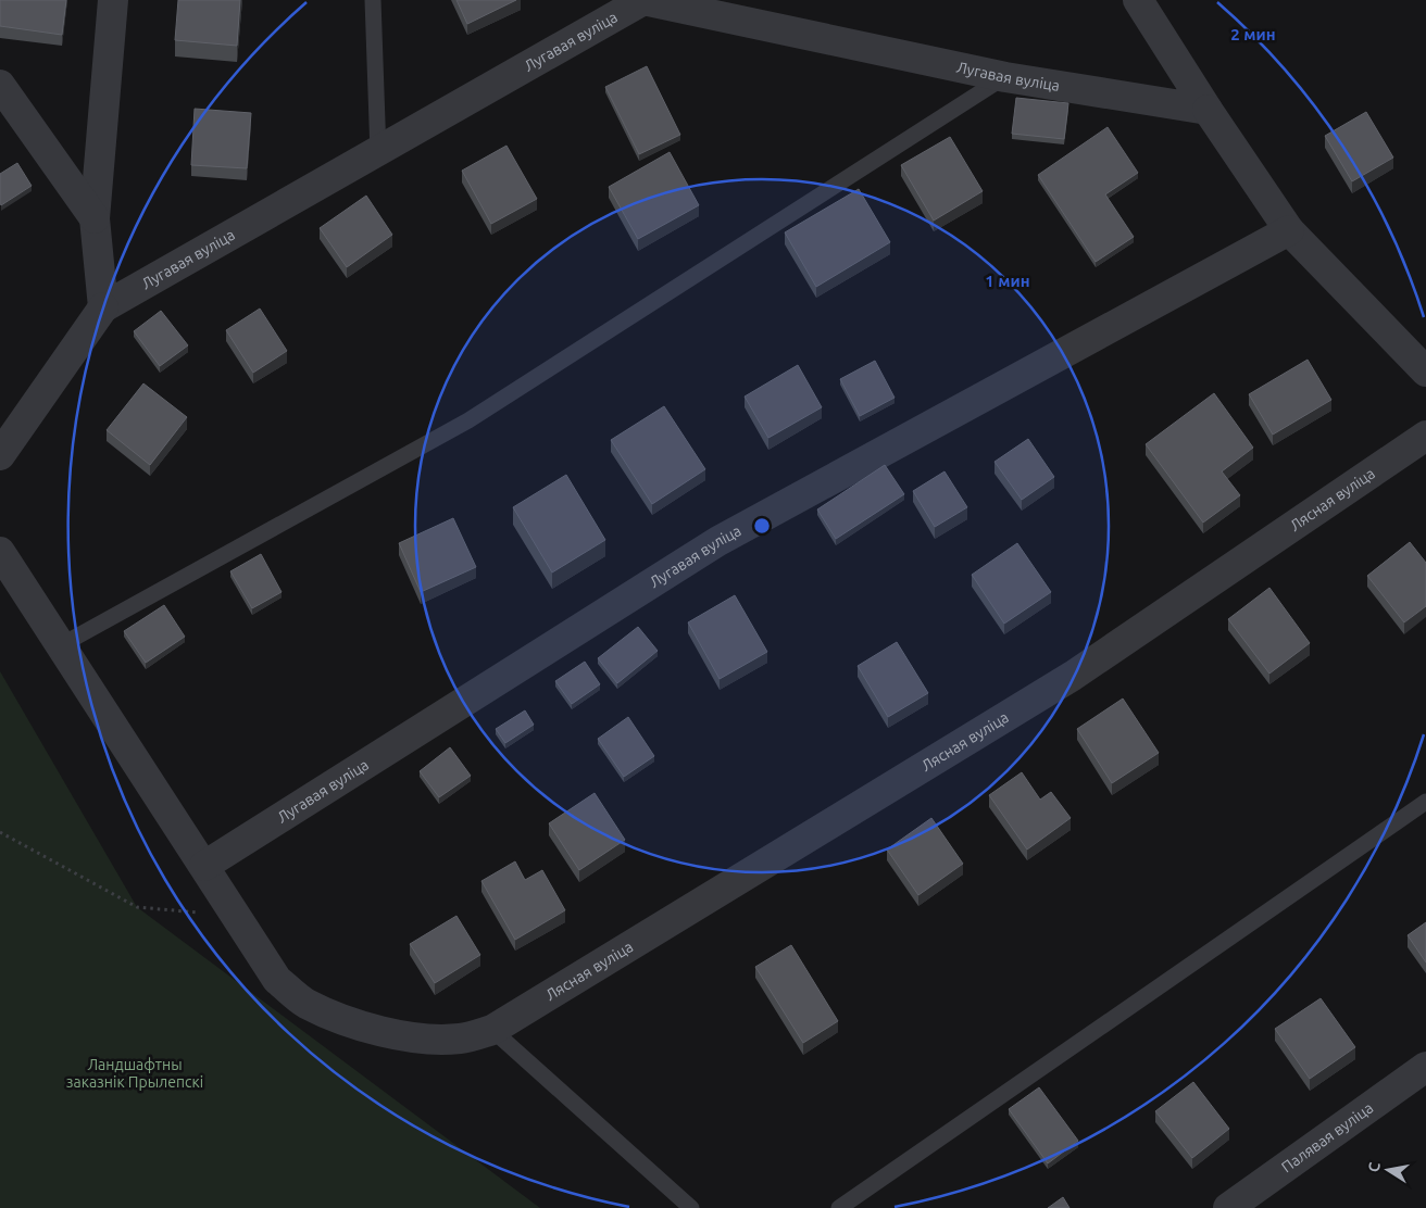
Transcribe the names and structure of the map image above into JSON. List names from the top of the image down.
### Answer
{
  "streets": {
    "street": ["Лугавая вуліца", "Лясная вуліца", "Палявая вуліца"]
  },
  "crossings": [
    ["Лугавая вуліца", "Лясная вуліца"]
  ],
  "parks": ["Ландшафтны заказнік Прылепскі"],
  "north": "left",
  "rings": ["2 мин", "1 мин"]
}
